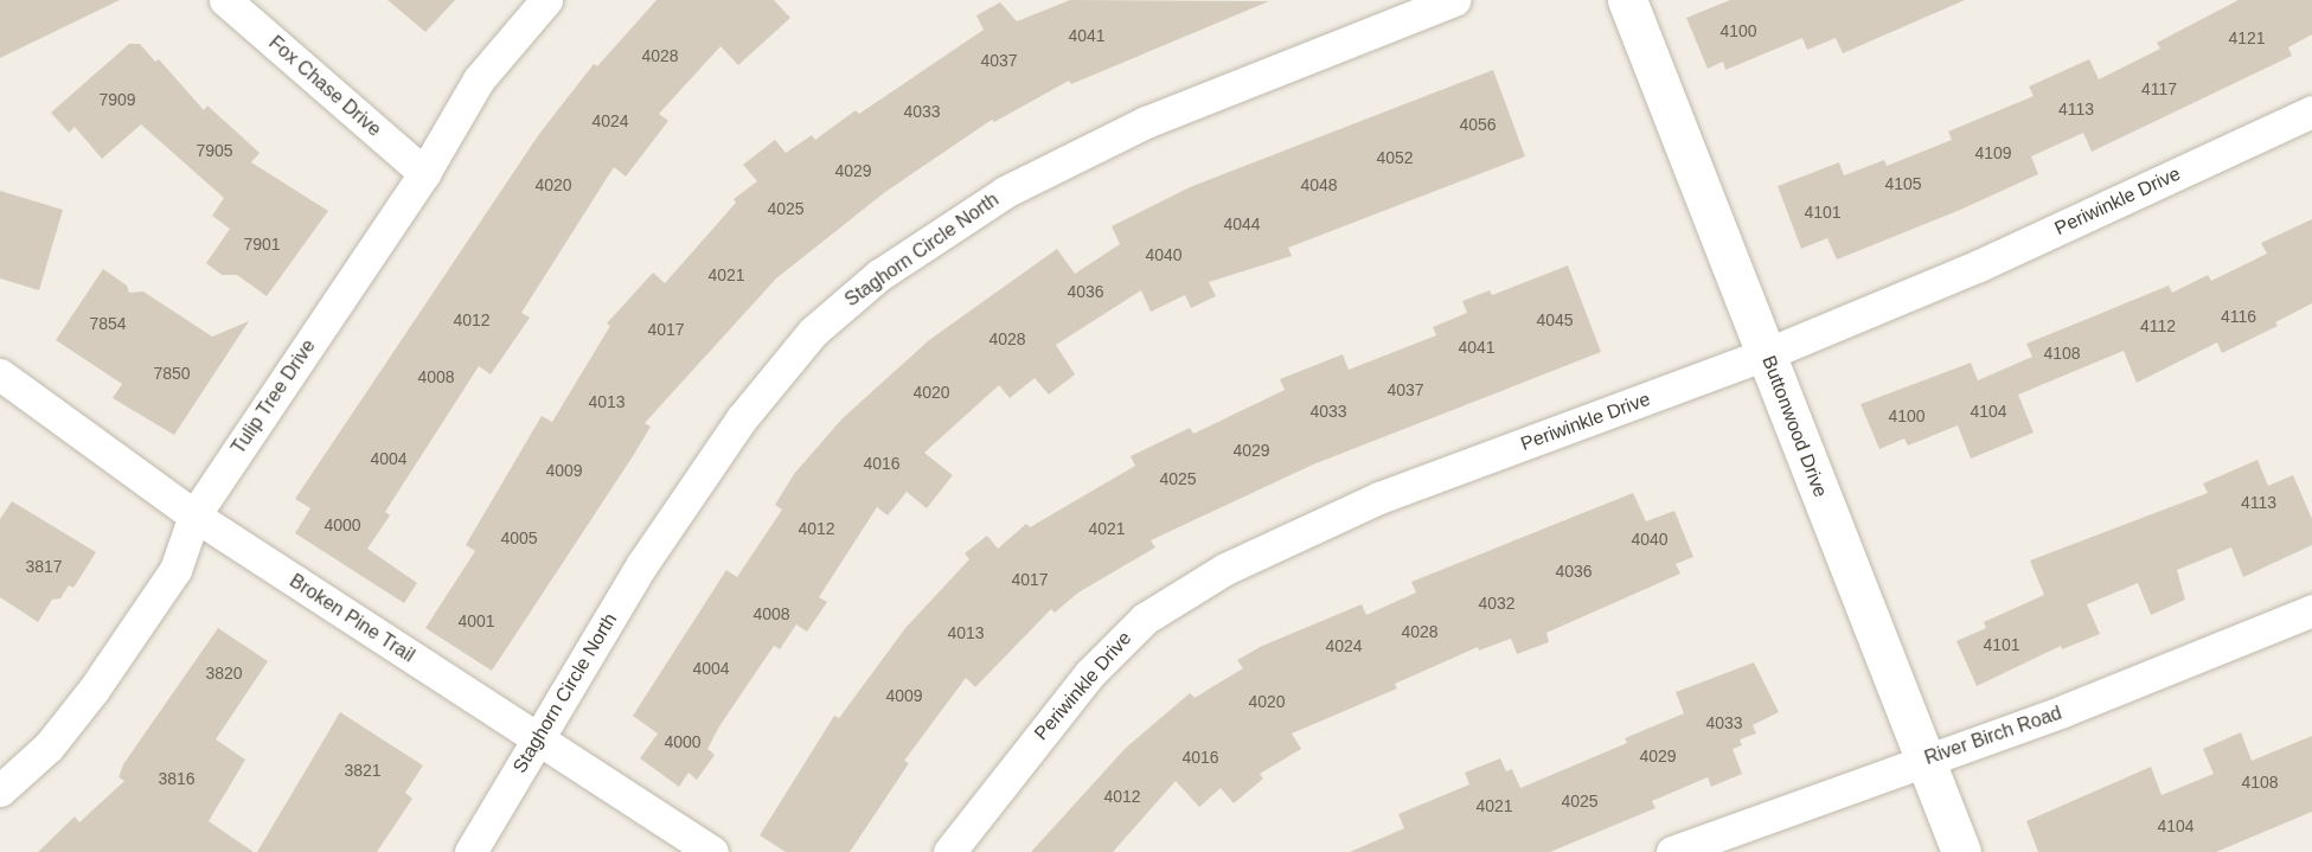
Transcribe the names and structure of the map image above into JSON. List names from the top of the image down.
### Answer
{
  "streets": {
    "street": [
      "Fox Chase Drive",
      "Periwinkle Drive",
      "Staghorn Circle North",
      "Tulip Tree Drive",
      "Buttonwood Drive",
      "Broken Pine Trail",
      "River Birch Road"
    ]
  },
  "crossings": [
    ["Fox Chase Drive", "Tulip Tree Drive"],
    ["Periwinkle Drive", "Buttonwood Drive"],
    ["Staghorn Circle North", "Broken Pine Trail"],
    ["Tulip Tree Drive", "Broken Pine Trail"],
    ["Buttonwood Drive", "River Birch Road"]
  ],
  "house_numbers": [
    "4100",
    "4041",
    "4121",
    "4028",
    "4037",
    "4117",
    "7909",
    "4113",
    "4033",
    "4024",
    "4056",
    "7905",
    "4109",
    "4052",
    "4029",
    "4105",
    "4020",
    "4048",
    "4025",
    "4101",
    "4044",
    "7901",
    "4040",
    "4021",
    "4036",
    "4116",
    "4012",
    "4045",
    "7854",
    "4112",
    "4017",
    "4028",
    "4041",
    "4108",
    "7850",
    "4008",
    "4037",
    "4020",
    "4013",
    "4033",
    "4104",
    "4100",
    "4029",
    "4004",
    "4016",
    "4009",
    "4025",
    "4113",
    "4000",
    "4012",
    "4021",
    "4005",
    "4040",
    "3817",
    "4036",
    "4017",
    "4032",
    "4008",
    "4001",
    "4028",
    "4013",
    "4101",
    "4024",
    "4004",
    "3820",
    "4009",
    "4020",
    "4033",
    "4000",
    "4029",
    "4016",
    "3821",
    "3816",
    "4108",
    "4012",
    "4025",
    "4021",
    "4104"
  ]
}
